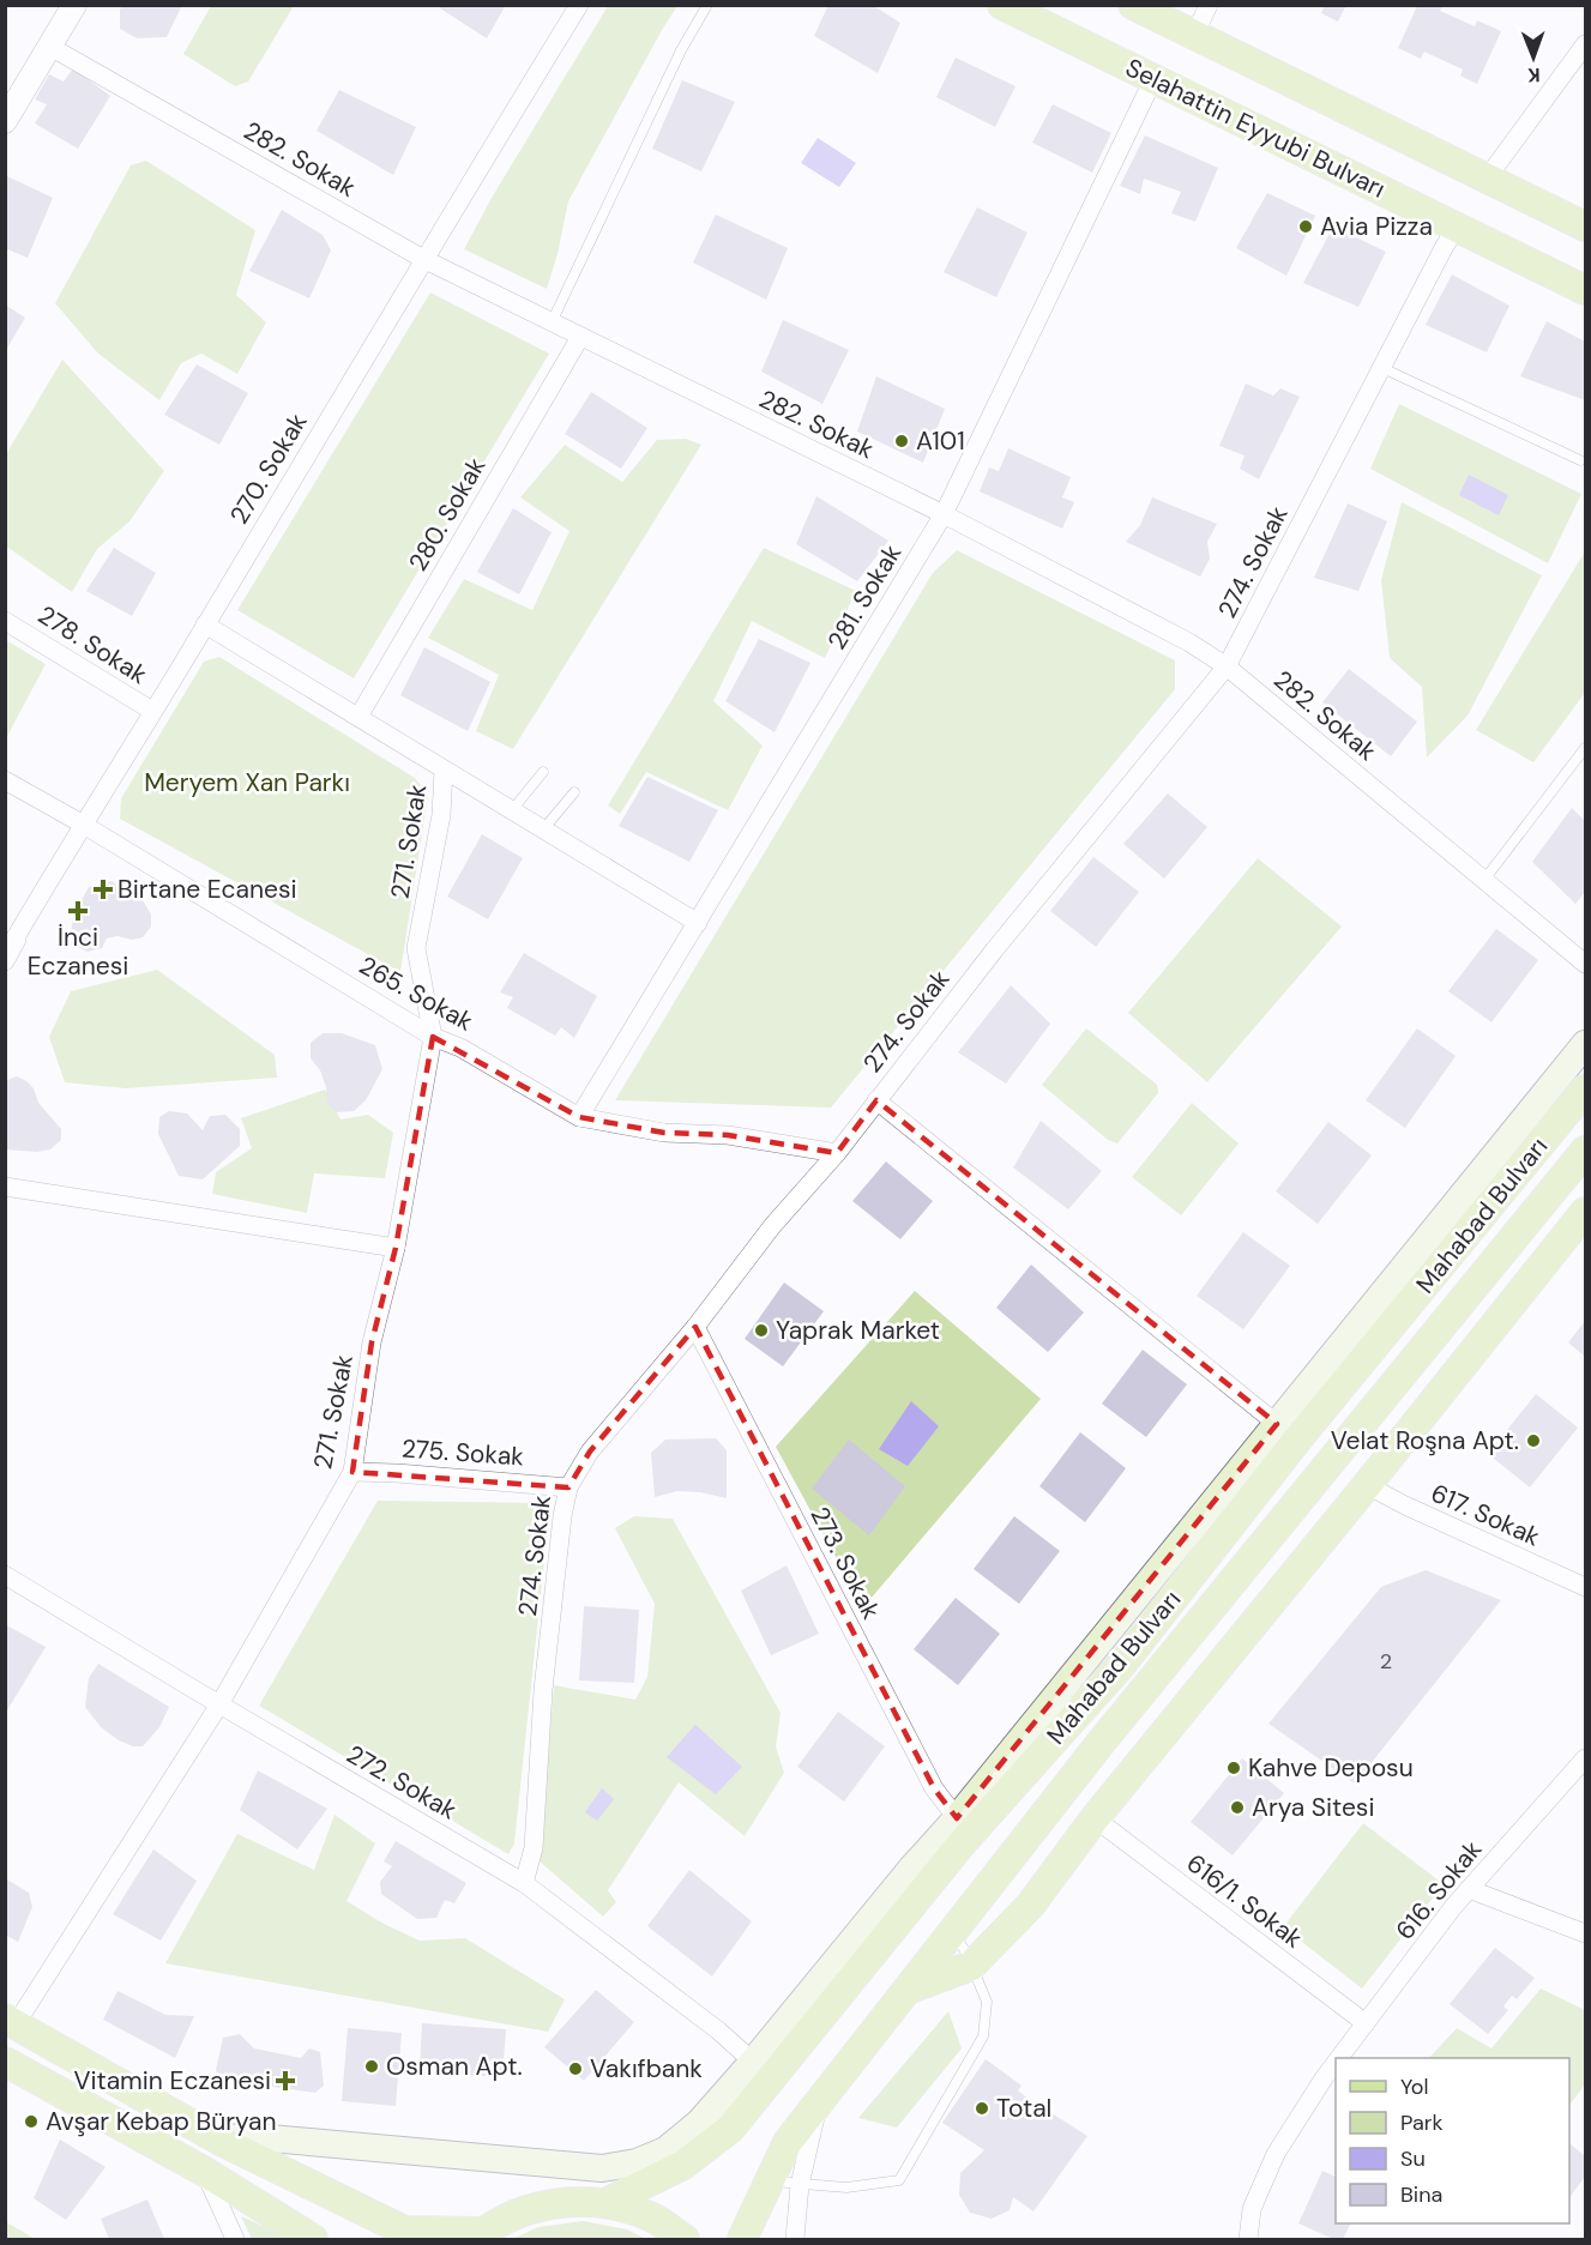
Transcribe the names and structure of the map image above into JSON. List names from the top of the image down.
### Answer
{
  "streets": {
    "main road": ["Selahattin Eyyubi Bulvarı", "Mahabad Bulvarı"],
    "street": [
      "282. Sokak",
      "270. Sokak",
      "280. Sokak",
      "274. Sokak",
      "281. Sokak",
      "278. Sokak",
      "271. Sokak",
      "265. Sokak",
      "275. Sokak",
      "617. Sokak",
      "273. Sokak",
      "272. Sokak",
      "616. Sokak",
      "616/1. Sokak"
    ]
  },
  "crossings": [
    ["Selahattin Eyyubi Bulvarı", "274. Sokak"],
    ["Selahattin Eyyubi Bulvarı", "281. Sokak"],
    ["282. Sokak", "270. Sokak"],
    ["282. Sokak", "280. Sokak"],
    ["282. Sokak", "274. Sokak"],
    ["282. Sokak", "281. Sokak"],
    ["270. Sokak", "278. Sokak"],
    ["270. Sokak", "265. Sokak"],
    ["274. Sokak", "265. Sokak"],
    ["274. Sokak", "275. Sokak"],
    ["274. Sokak", "273. Sokak"],
    ["274. Sokak", "272. Sokak"],
    ["281. Sokak", "265. Sokak"],
    ["271. Sokak", "265. Sokak"],
    ["271. Sokak", "275. Sokak"],
    ["271. Sokak", "272. Sokak"],
    ["616. Sokak", "616/1. Sokak"]
  ],
  "parks": ["Meryem Xan Parkı"],
  "places": {
    "other": [
      "Avia Pizza",
      "A101",
      "Yaprak Market",
      "Velat Roşna Apt.",
      "Kahve Deposu",
      "Arya Sitesi",
      "Osman Apt.",
      "Vakıfbank",
      "Total",
      "Avşar Kebap Büryan"
    ],
    "health": ["Birtane Ecanesi", "İnci Eczanesi", "Vitamin Eczanesi"]
  },
  "house_numbers": ["2"],
  "legend": [
    "Yol",
    "Park",
    "Su",
    "Bina"
  ],
  "north": "bottom"
}
